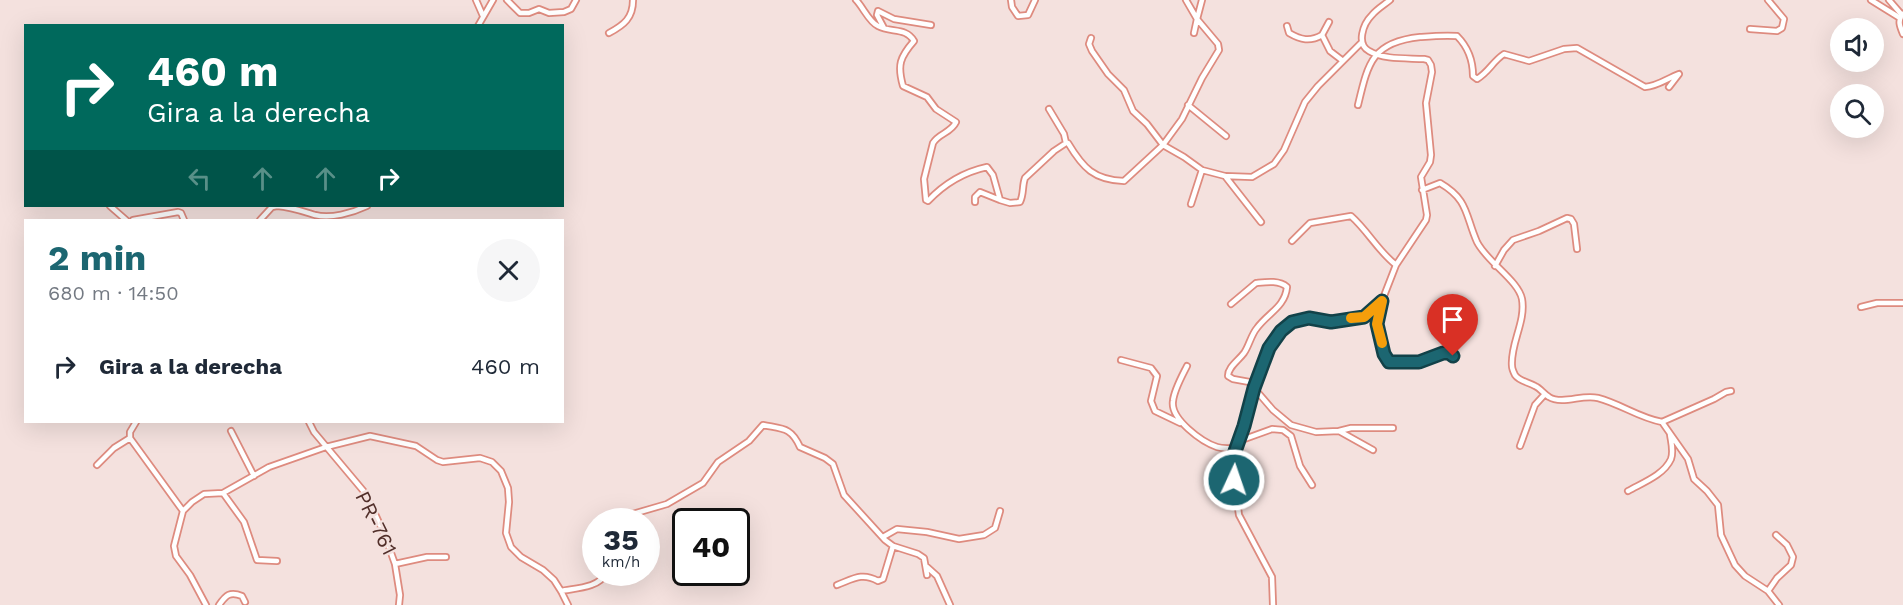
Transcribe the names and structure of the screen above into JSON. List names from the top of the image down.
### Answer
{
  "streets": {
    "street": ["PR-761"]
  },
  "page": {
    "turn": ["460 m", "Gira a la derecha"],
    "heading": ["2 min", "680 m · 14:50"],
    "list": [
      {
        "name": "Gira a la derecha",
        "value": "460 m"
      }
    ],
    "speed": "35 km/h",
    "limit": "40"
  }
}
